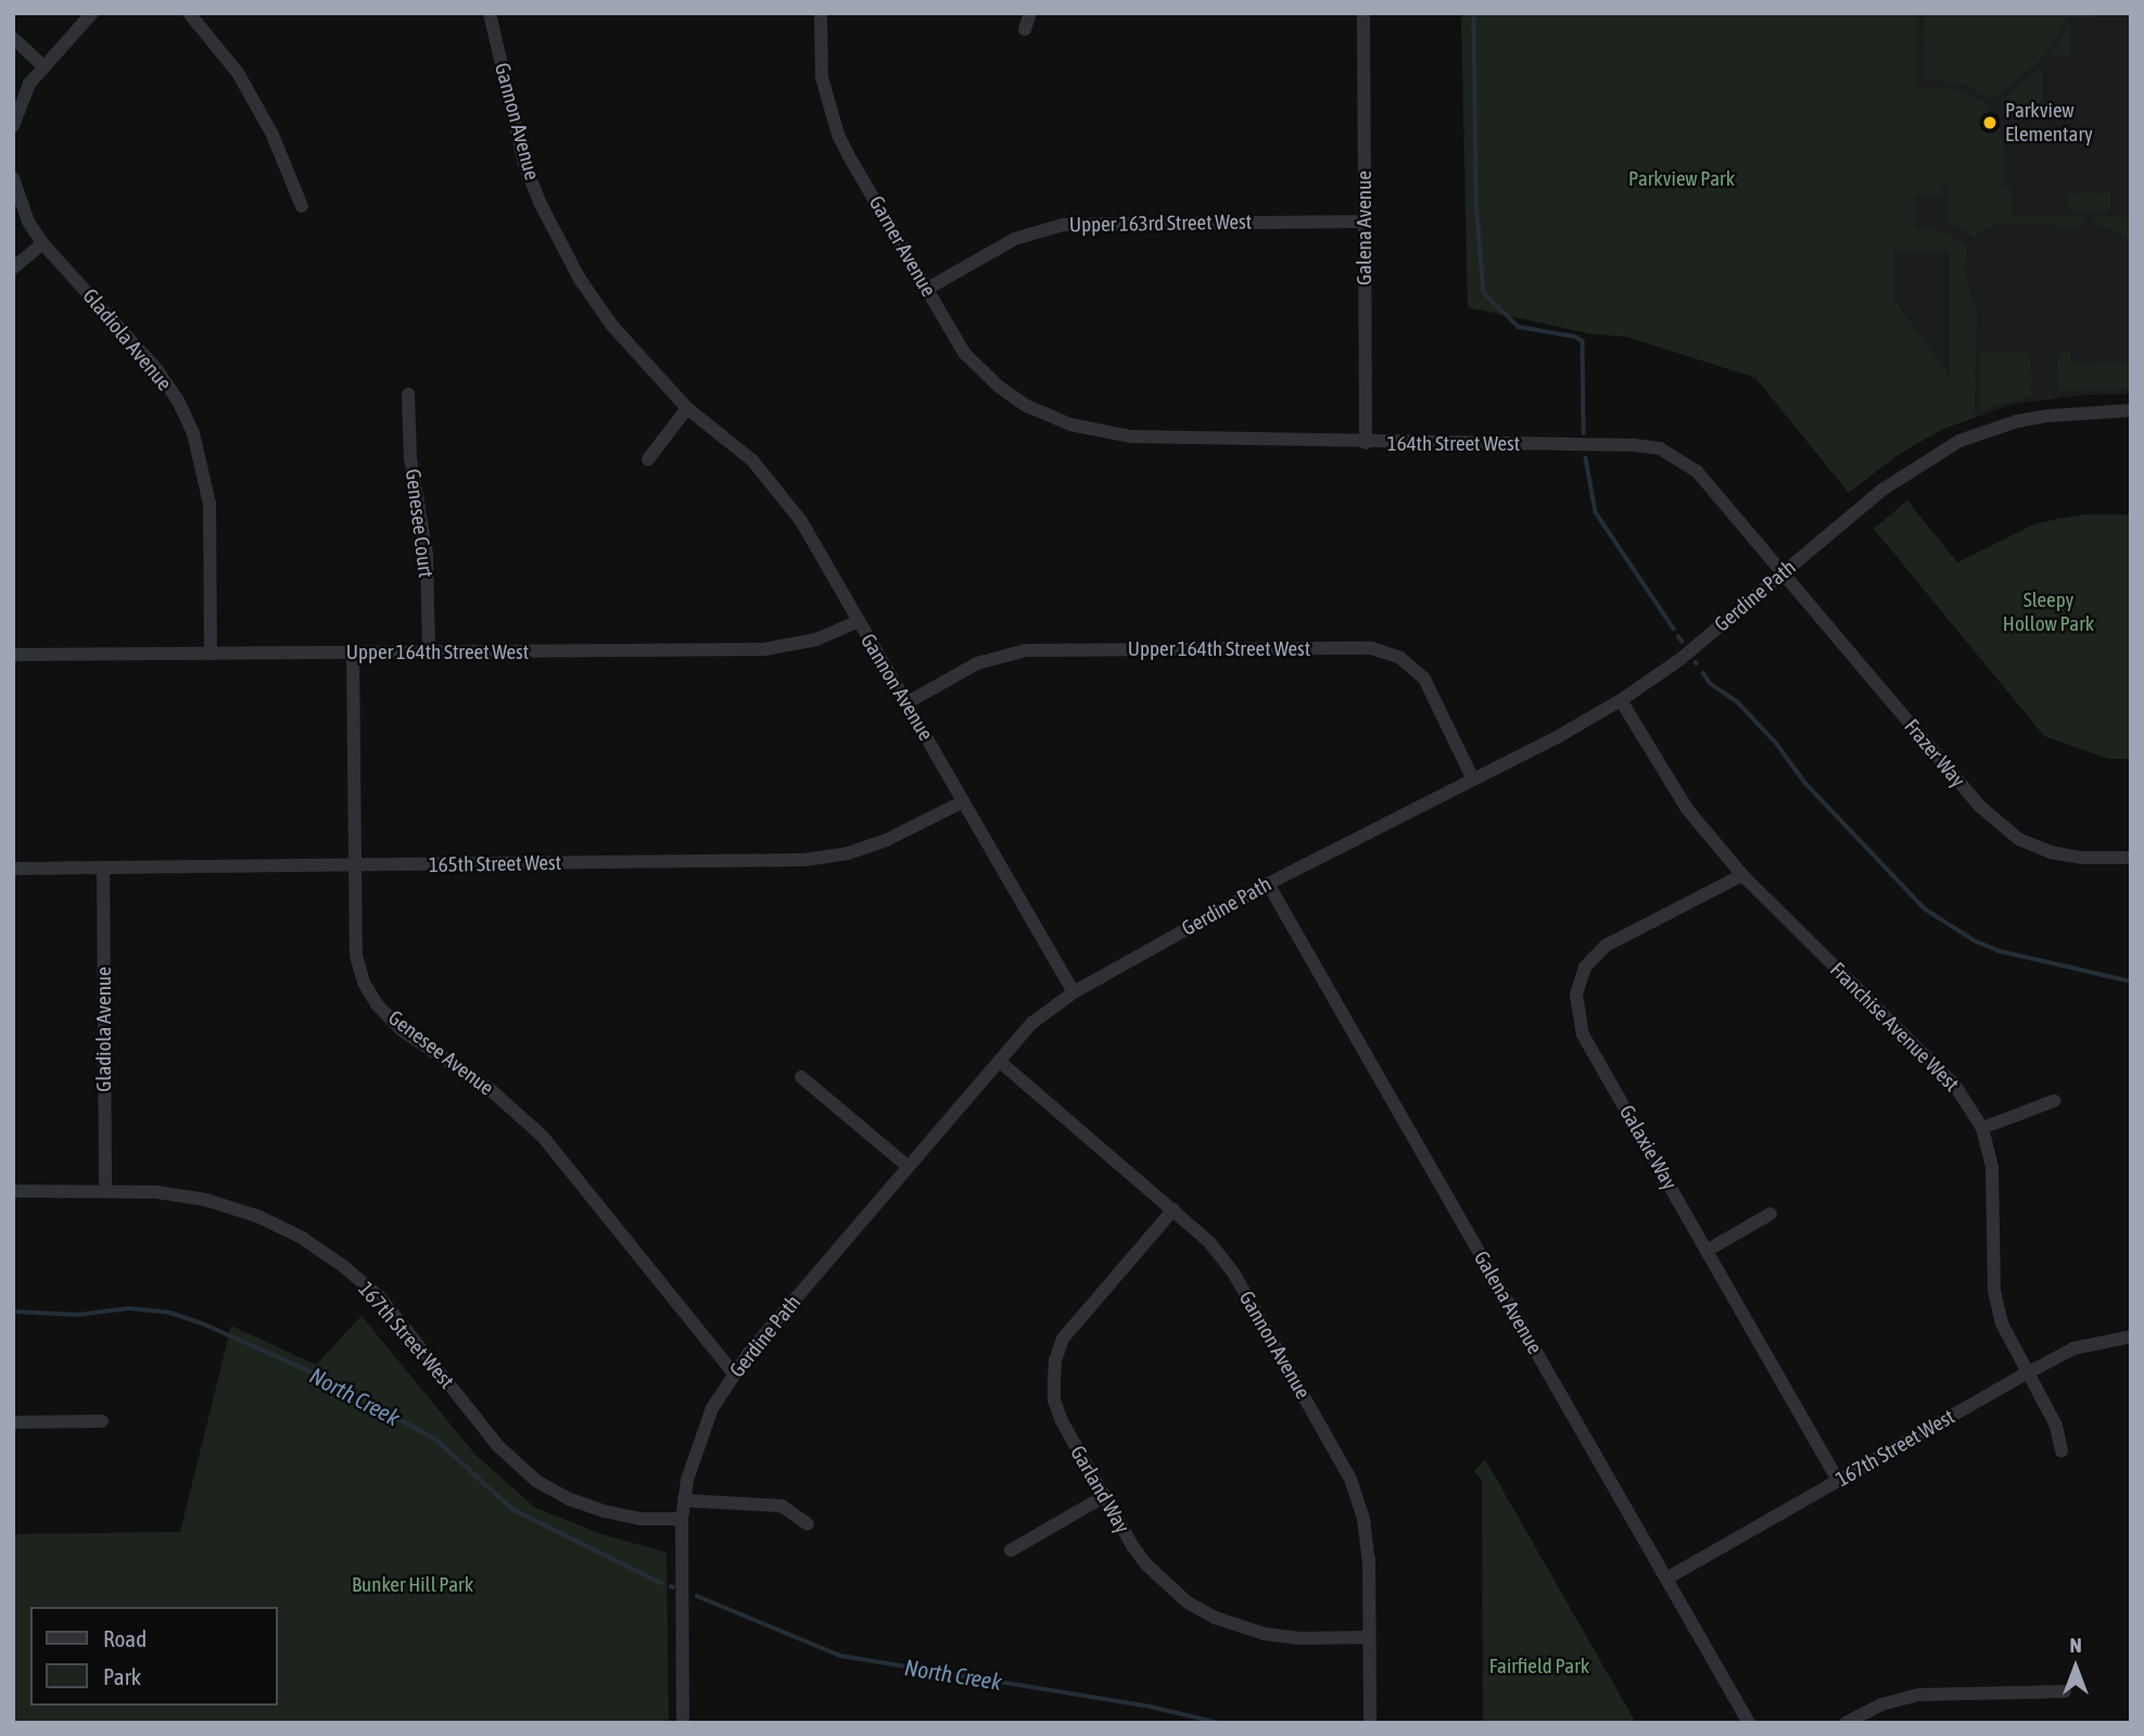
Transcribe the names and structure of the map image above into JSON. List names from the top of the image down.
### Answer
{
  "streets": {
    "street": [
      "Gannon Avenue",
      "Upper 163rd Street West",
      "Galena Avenue",
      "Garner Avenue",
      "Gladiola Avenue",
      "164th Street West",
      "Genesee Court",
      "Gerdine Path",
      "Upper 164th Street West",
      "Frazer Way",
      "165th Street West",
      "Franchise Avenue West",
      "Genesee Avenue",
      "Galaxie Way",
      "167th Street West",
      "Garland Way"
    ]
  },
  "crossings": [
    ["Gannon Avenue", "Gerdine Path"],
    ["Gannon Avenue", "Upper 164th Street West"],
    ["Gannon Avenue", "165th Street West"],
    ["Gannon Avenue", "Garland Way"],
    ["Upper 163rd Street West", "Galena Avenue"],
    ["Upper 163rd Street West", "Garner Avenue"],
    ["Galena Avenue", "164th Street West"],
    ["Galena Avenue", "Gerdine Path"],
    ["Galena Avenue", "167th Street West"],
    ["Garner Avenue", "164th Street West"],
    ["Gladiola Avenue", "Upper 164th Street West"],
    ["Gladiola Avenue", "165th Street West"],
    ["Gladiola Avenue", "167th Street West"],
    ["164th Street West", "Gerdine Path"],
    ["164th Street West", "Frazer Way"],
    ["Genesee Court", "Upper 164th Street West"],
    ["Gerdine Path", "Upper 164th Street West"],
    ["Gerdine Path", "Frazer Way"],
    ["Gerdine Path", "Franchise Avenue West"],
    ["Gerdine Path", "Genesee Avenue"],
    ["Gerdine Path", "167th Street West"],
    ["Upper 164th Street West", "Genesee Avenue"],
    ["165th Street West", "Genesee Avenue"],
    ["Franchise Avenue West", "Galaxie Way"],
    ["Franchise Avenue West", "167th Street West"],
    ["Galaxie Way", "167th Street West"]
  ],
  "water": ["North Creek"],
  "parks": [
    "Parkview Park",
    "Sleepy Hollow Park",
    "Bunker Hill Park",
    "Fairfield Park"
  ],
  "places": ["Parkview Elementary"],
  "legend": ["Road", "Park"],
  "north": "top"
}
